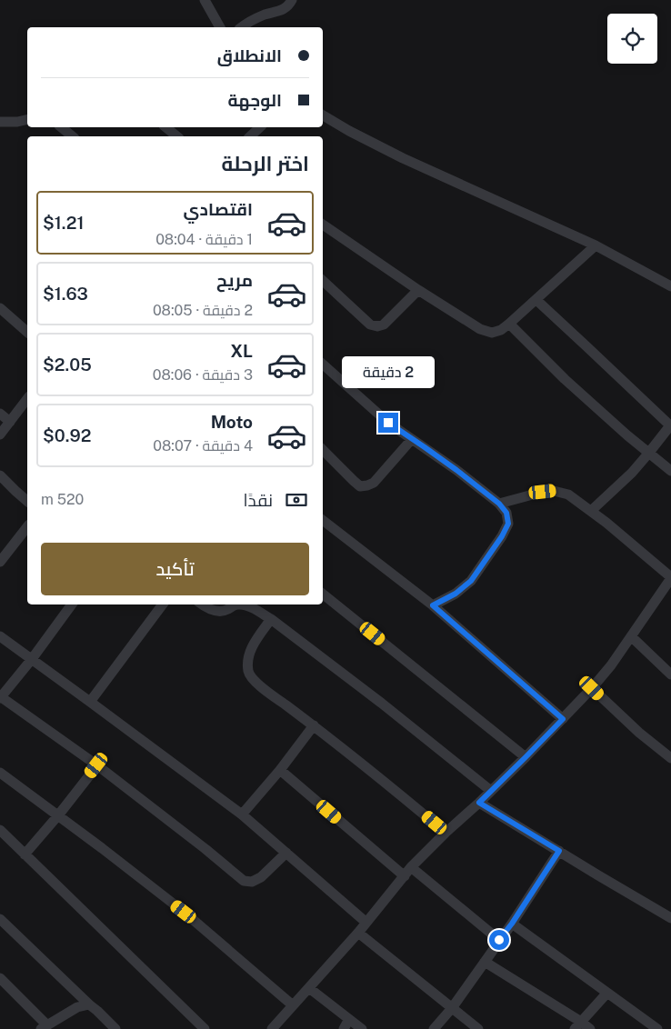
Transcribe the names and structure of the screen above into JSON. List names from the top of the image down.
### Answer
{
  "page": {
    "banner": ["الانطلاق", "الوجهة"],
    "heading": "اختر الرحلة",
    "list": [
      {
        "name": "اقتصادي",
        "note": "1 دقيقة · 08:04",
        "value": "$1.21"
      },
      {
        "name": "مريح",
        "note": "2 دقيقة · 08:05",
        "value": "$1.63"
      },
      {
        "name": "XL",
        "note": "3 دقيقة · 08:06",
        "value": "$2.05"
      },
      {
        "name": "Moto",
        "note": "4 دقيقة · 08:07",
        "value": "$0.92"
      }
    ],
    "bubble": "2 دقيقة",
    "pay": ["نقدًا", "520 m"],
    "buttons": "تأكيد"
  }
}
